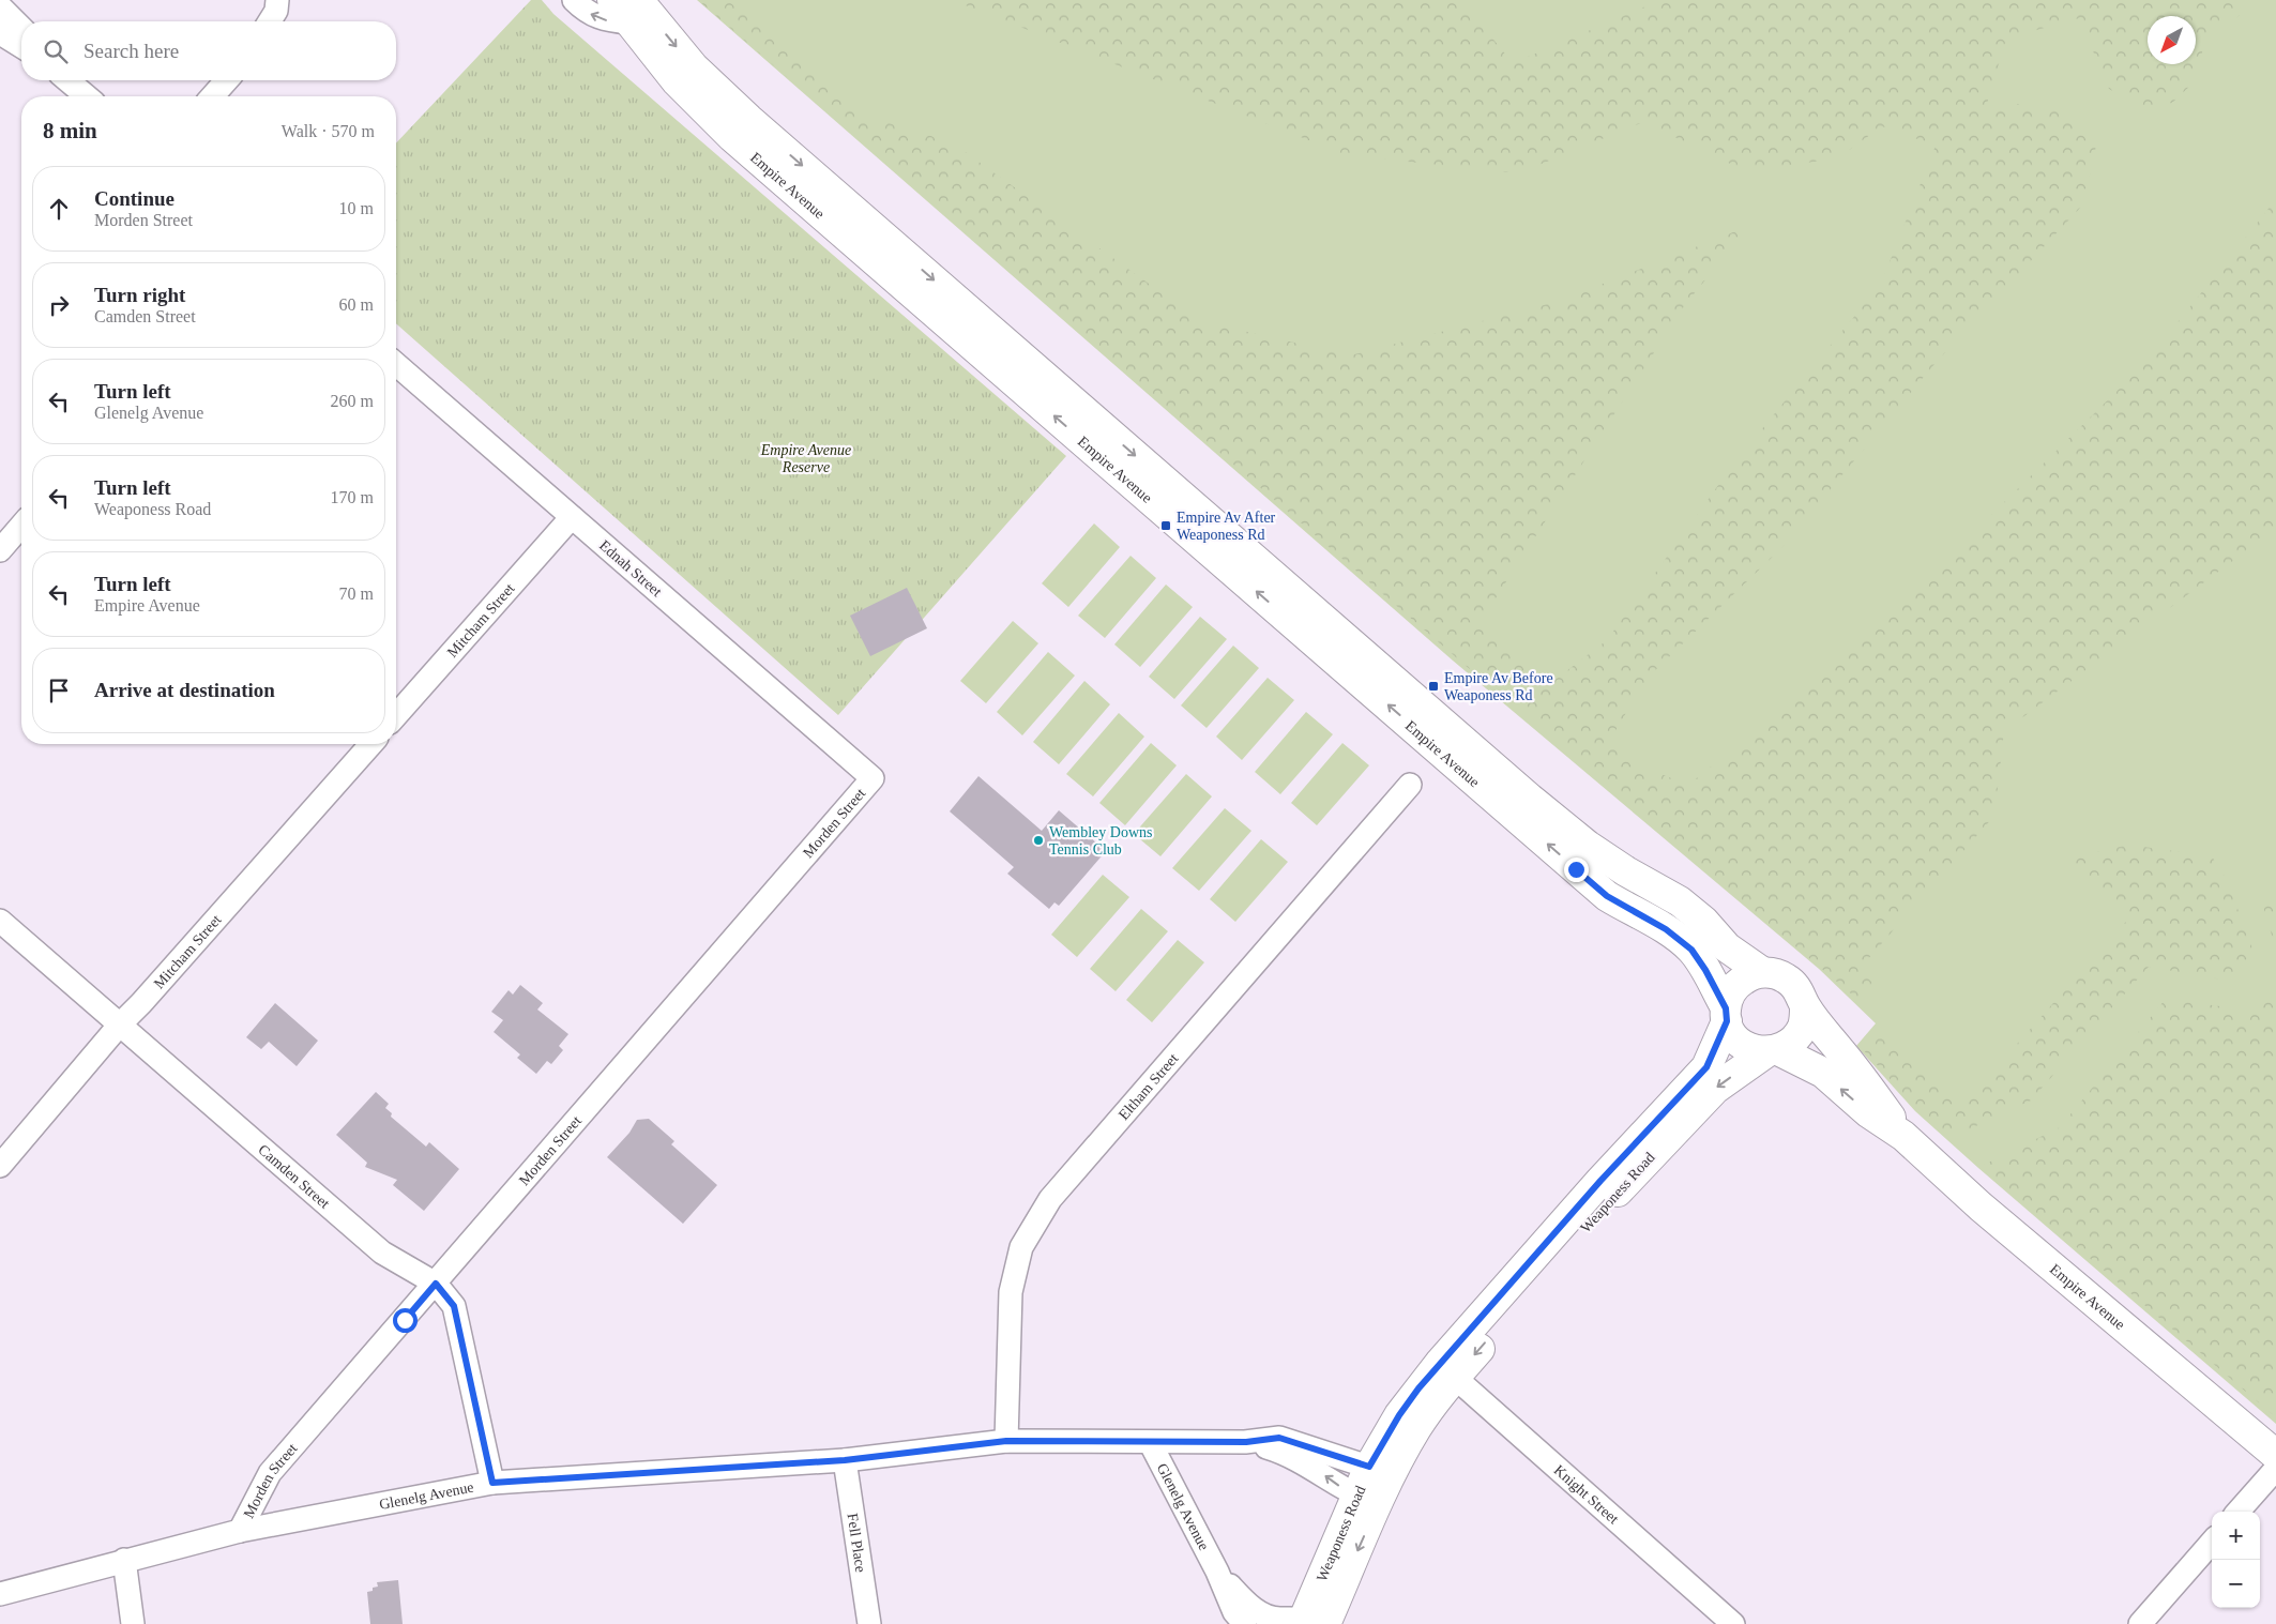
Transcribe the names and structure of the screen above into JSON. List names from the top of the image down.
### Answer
{
  "streets": {
    "main road": ["Empire Avenue", "Weaponess Road"],
    "street": [
      "Ednah Street",
      "Mitcham Street",
      "Morden Street",
      "Eltham Street",
      "Camden Street",
      "Knight Street",
      "Glenelg Avenue",
      "Fell Place"
    ]
  },
  "crossings": [
    ["Empire Avenue", "Weaponess Road"],
    ["Ednah Street", "Mitcham Street"],
    ["Ednah Street", "Morden Street"],
    ["Mitcham Street", "Camden Street"],
    ["Morden Street", "Camden Street"],
    ["Morden Street", "Glenelg Avenue"],
    ["Eltham Street", "Glenelg Avenue"],
    ["Camden Street", "Glenelg Avenue"],
    ["Weaponess Road", "Knight Street"],
    ["Weaponess Road", "Glenelg Avenue"],
    ["Glenelg Avenue", "Fell Place"]
  ],
  "parks": ["Empire Avenue Reserve"],
  "places": {
    "transit": ["Empire Av After Weaponess Rd", "Empire Av Before Weaponess Rd"],
    "other": ["Wembley Downs Tennis Club"]
  },
  "north": "bottom left",
  "page": {
    "search": "Search here",
    "heading": ["8 min", "Walk · 570 m"],
    "list": [
      ["Continue", "Morden Street", "10 m"],
      ["Turn right", "Camden Street", "60 m"],
      ["Turn left", "Glenelg Avenue", "260 m"],
      ["Turn left", "Weaponess Road", "170 m"],
      ["Turn left", "Empire Avenue", "70 m"],
      "Arrive at destination"
    ],
    "map_buttons": ["+", "−"]
  }
}
